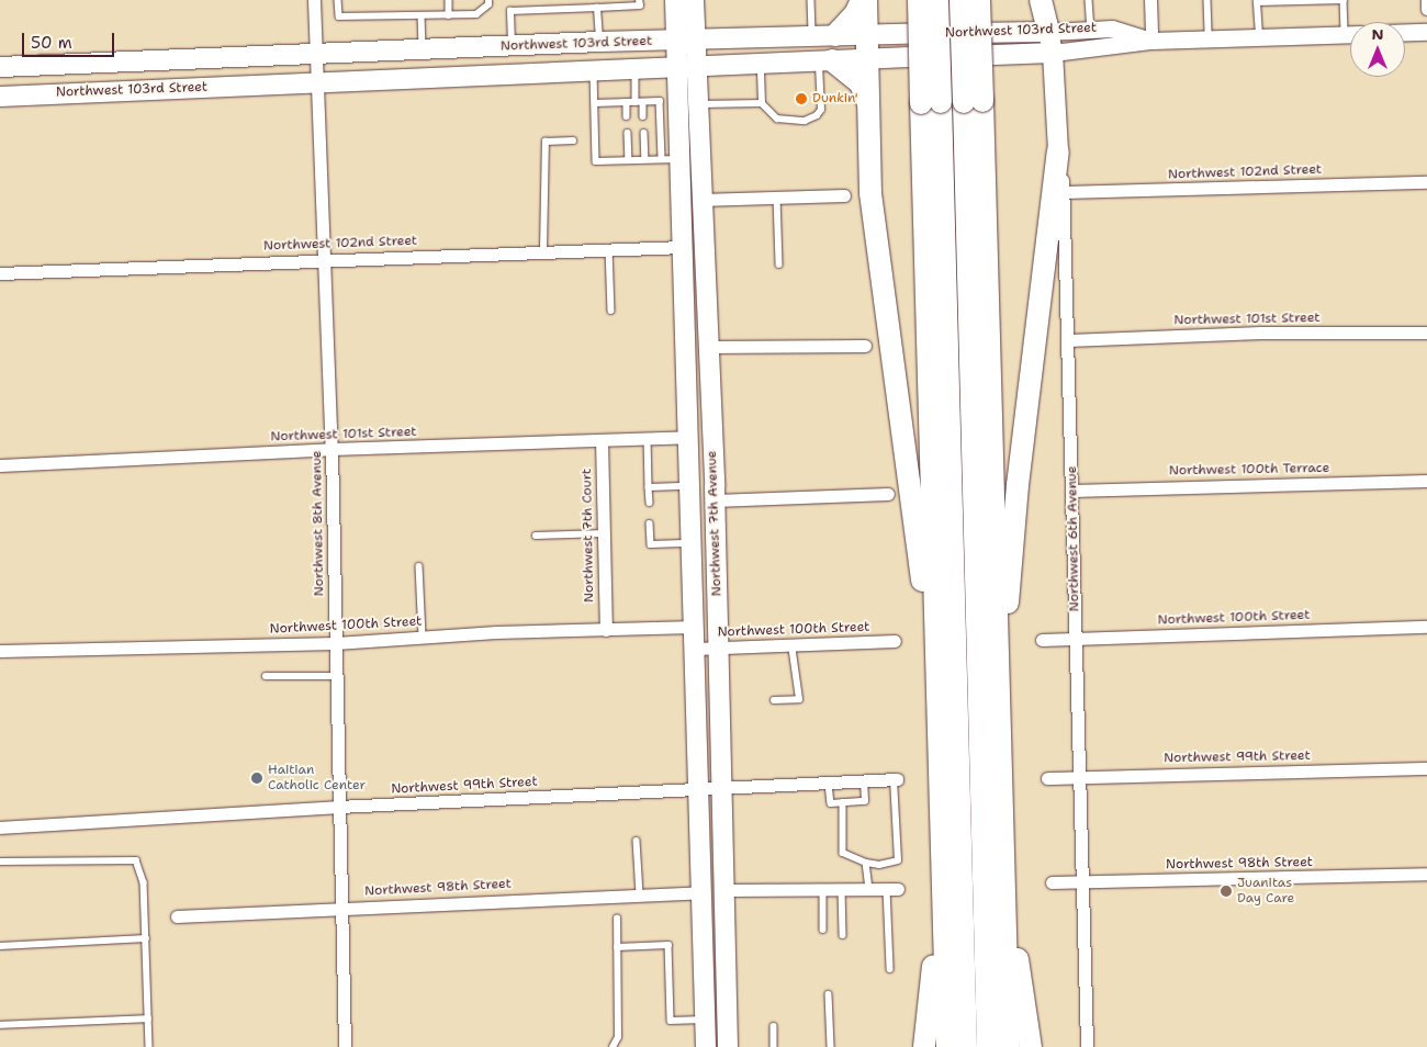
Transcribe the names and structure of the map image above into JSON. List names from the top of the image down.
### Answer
{
  "streets": {
    "main road": ["Northwest 103rd Street", "Northwest 7th Avenue", "Northwest 6th Avenue"],
    "street": [
      "Northwest 102nd Street",
      "Northwest 101st Street",
      "Northwest 100th Terrace",
      "Northwest 8th Avenue",
      "Northwest 7th Court",
      "Northwest 100th Street",
      "Northwest 99th Street",
      "Northwest 98th Street"
    ]
  },
  "crossings": [
    ["Northwest 103rd Street", "Northwest 8th Avenue"],
    ["Northwest 103rd Street", "Northwest 7th Avenue"],
    ["Northwest 103rd Street", "Northwest 6th Avenue"],
    ["Northwest 102nd Street", "Northwest 8th Avenue"],
    ["Northwest 102nd Street", "Northwest 7th Avenue"],
    ["Northwest 102nd Street", "Northwest 6th Avenue"],
    ["Northwest 101st Street", "Northwest 8th Avenue"],
    ["Northwest 101st Street", "Northwest 7th Avenue"],
    ["Northwest 101st Street", "Northwest 7th Court"],
    ["Northwest 101st Street", "Northwest 6th Avenue"],
    ["Northwest 100th Terrace", "Northwest 6th Avenue"],
    ["Northwest 8th Avenue", "Northwest 100th Street"],
    ["Northwest 8th Avenue", "Northwest 99th Street"],
    ["Northwest 8th Avenue", "Northwest 98th Street"],
    ["Northwest 7th Avenue", "Northwest 100th Street"],
    ["Northwest 7th Avenue", "Northwest 99th Street"],
    ["Northwest 7th Avenue", "Northwest 98th Street"],
    ["Northwest 7th Court", "Northwest 100th Street"],
    ["Northwest 6th Avenue", "Northwest 100th Street"],
    ["Northwest 6th Avenue", "Northwest 99th Street"],
    ["Northwest 6th Avenue", "Northwest 98th Street"]
  ],
  "places": ["Dunkin'", "Haitian Catholic Center", "Juanitas Day Care"],
  "scale_bar": "50 m",
  "north": "top"
}
